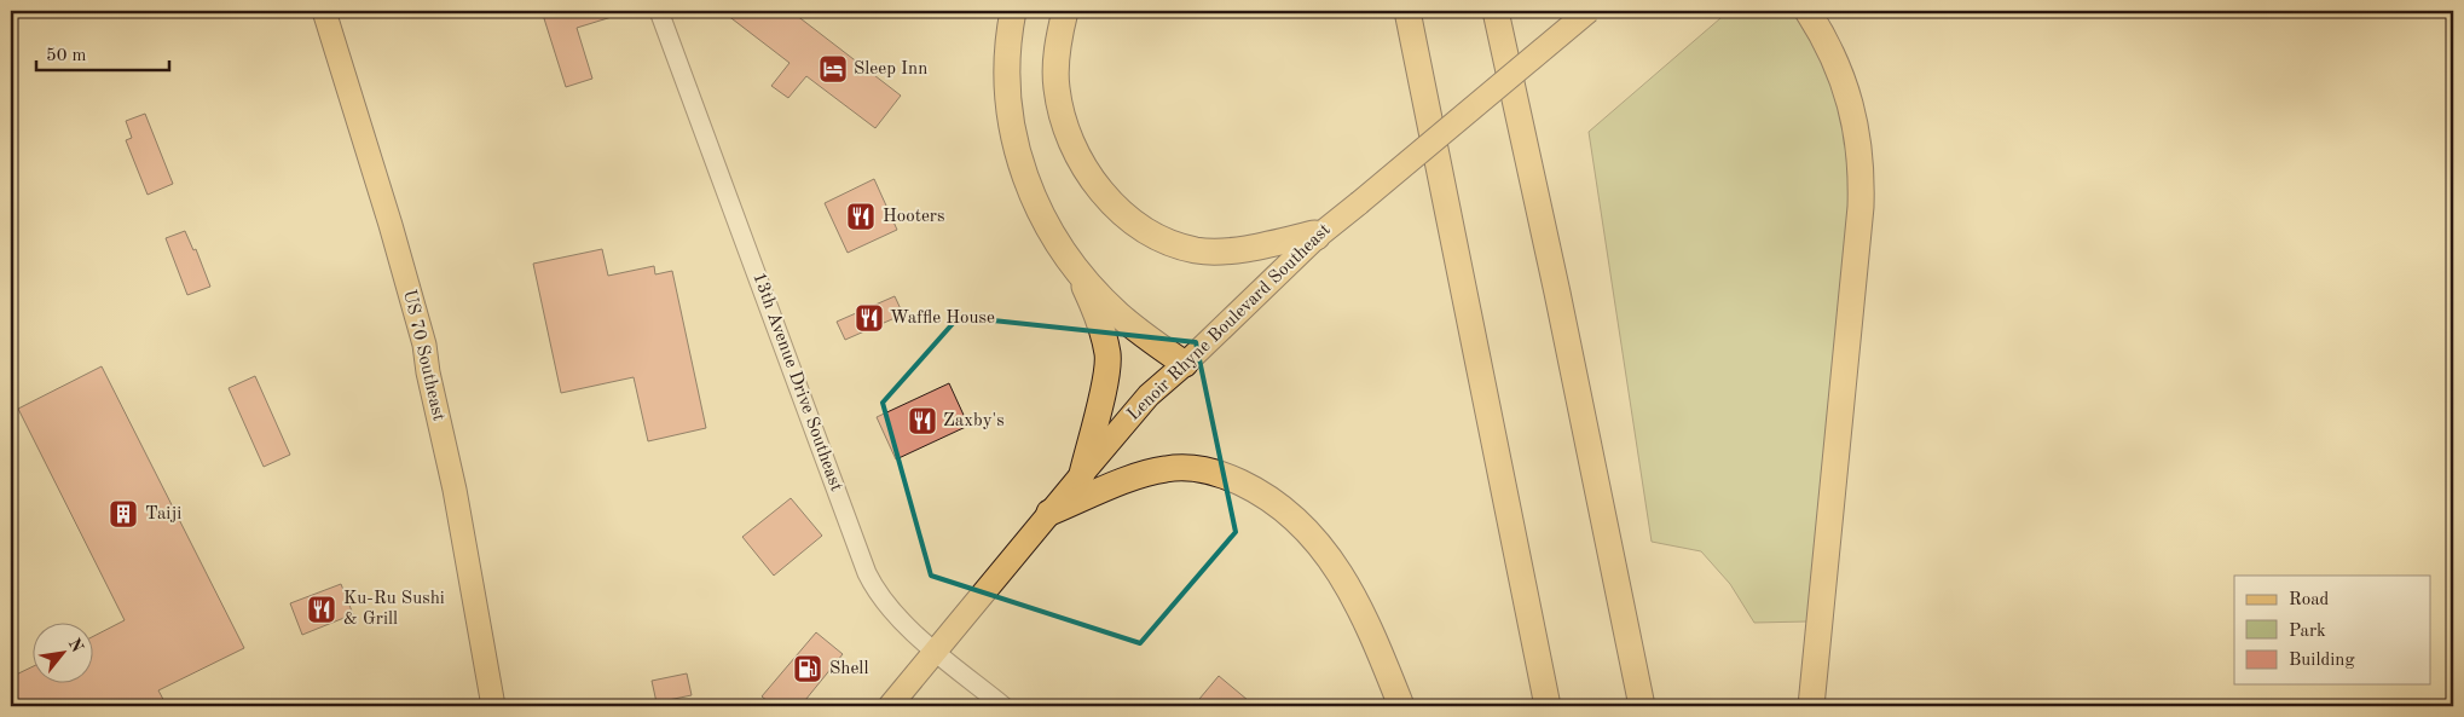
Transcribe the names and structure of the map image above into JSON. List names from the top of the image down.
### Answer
{
  "streets": {
    "main road": ["Lenoir Rhyne Boulevard Southeast", "US 70 Southeast"],
    "street": ["13th Avenue Drive Southeast"]
  },
  "crossings": [
    ["Lenoir Rhyne Boulevard Southeast", "13th Avenue Drive Southeast"]
  ],
  "places": {
    "hotel": ["Sleep Inn"],
    "restaurant": [
      "Hooters",
      "Waffle House",
      "Zaxby's",
      "Ku-Ru Sushi & Grill"
    ],
    "building": ["Taiji"],
    "fuel station": ["Shell"]
  },
  "legend": ["Road", "Park", "Building"],
  "scale_bar": "50 m",
  "north": "top right"
}
